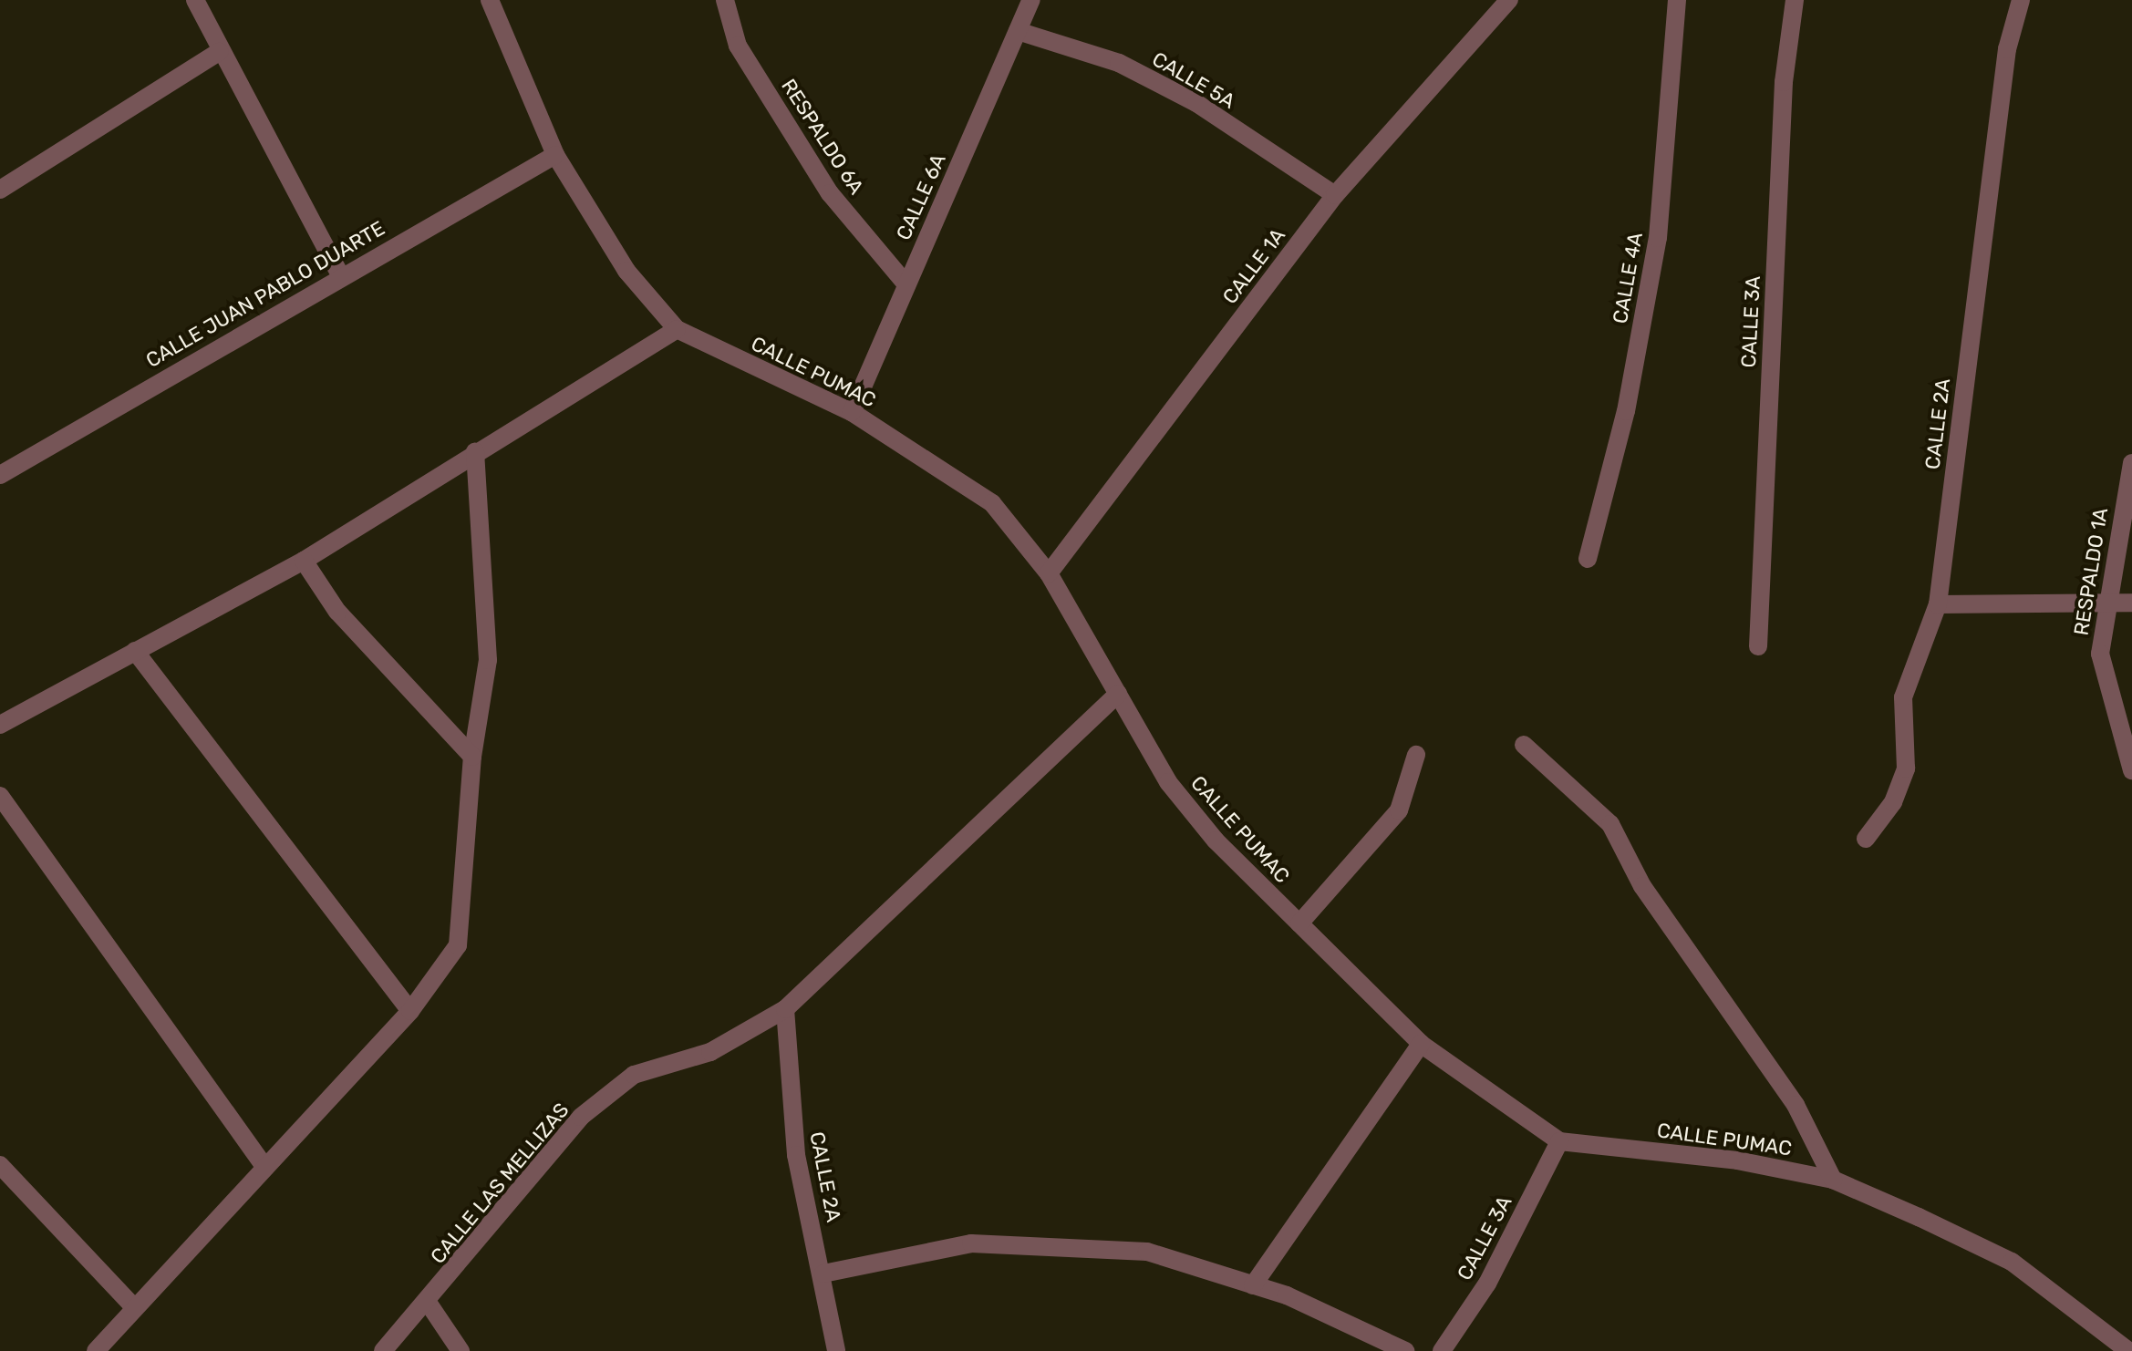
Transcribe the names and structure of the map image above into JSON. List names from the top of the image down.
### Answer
{
  "streets": {
    "street": [
      "CALLE 5A",
      "RESPALDO 6A",
      "CALLE 6A",
      "CALLE 1A",
      "CALLE 4A",
      "CALLE JUAN PABLO DUARTE",
      "CALLE 3A",
      "CALLE PUMAC",
      "CALLE 2A",
      "RESPALDO 1A",
      "CALLE LAS MELLIZAS"
    ]
  },
  "crossings": [
    ["CALLE 5A", "CALLE 6A"],
    ["CALLE 5A", "CALLE 1A"],
    ["RESPALDO 6A", "CALLE 6A"],
    ["CALLE 6A", "CALLE PUMAC"],
    ["CALLE 1A", "CALLE PUMAC"],
    ["CALLE JUAN PABLO DUARTE", "CALLE PUMAC"],
    ["CALLE 3A", "CALLE PUMAC"],
    ["CALLE PUMAC", "CALLE LAS MELLIZAS"],
    ["CALLE 2A", "CALLE LAS MELLIZAS"]
  ]
}
